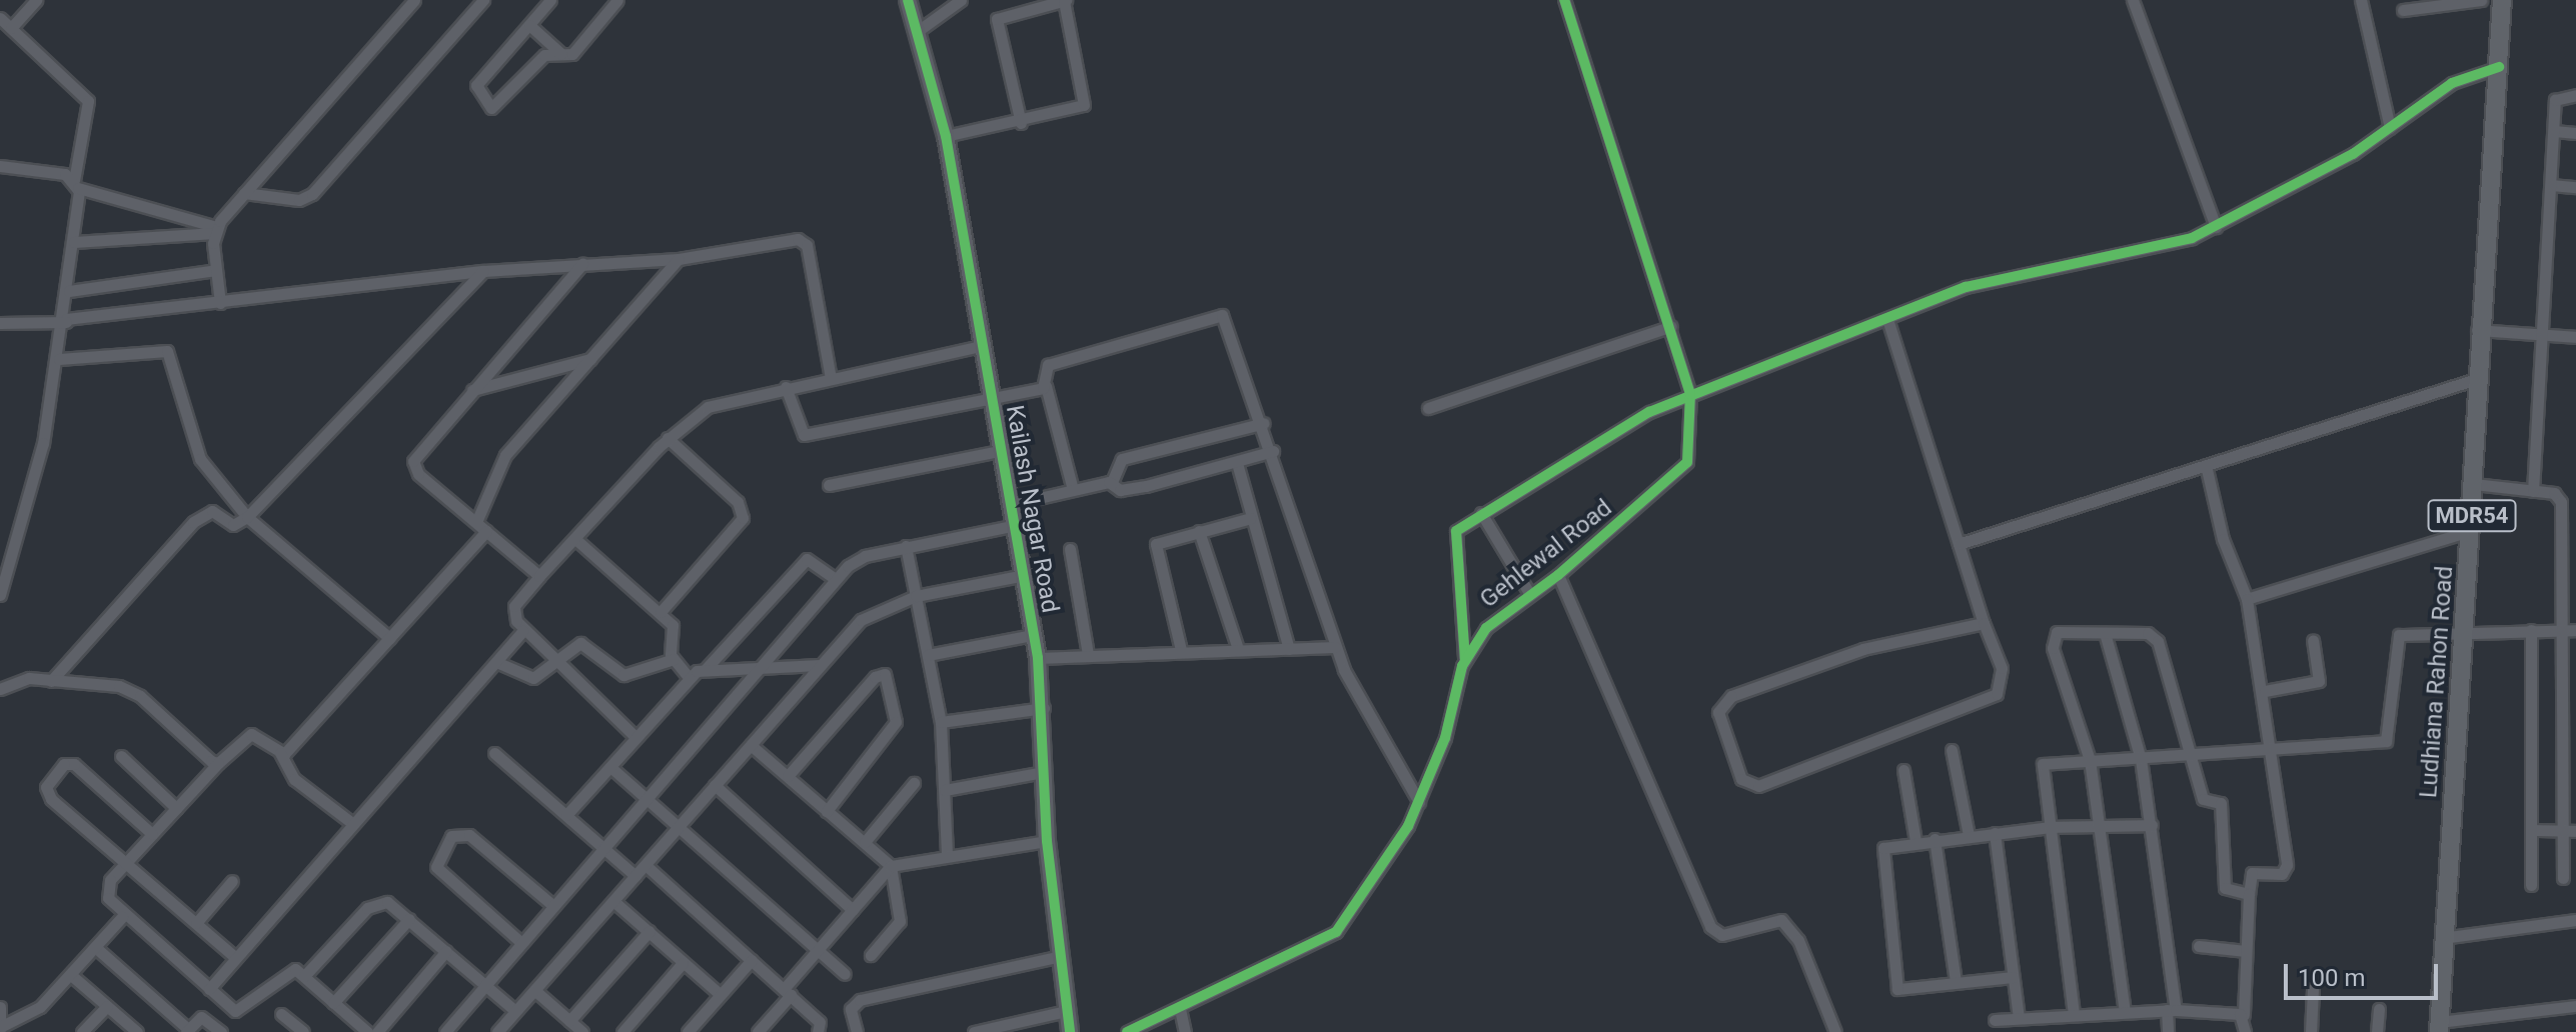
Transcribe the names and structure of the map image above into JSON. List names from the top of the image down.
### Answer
{
  "streets": {
    "main road": ["MDR54", "Ludhiana Rahon Road"],
    "street": ["Kailash Nagar Road", "Gehlewal Road"]
  },
  "scale_bar": "100 m"
}
